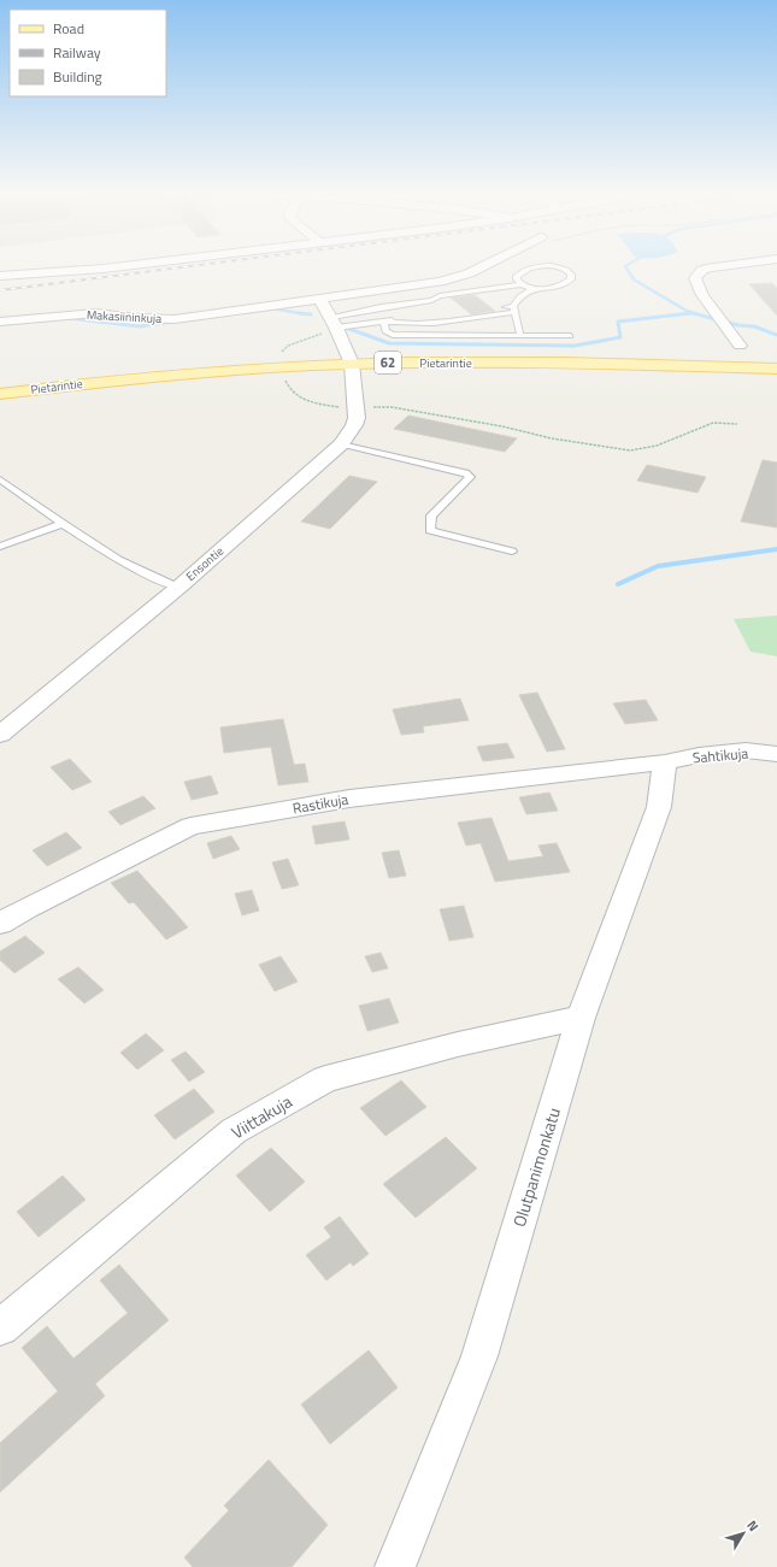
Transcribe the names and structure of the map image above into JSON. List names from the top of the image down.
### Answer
{
  "streets": {
    "main road": ["62", "Pietarintie"],
    "street": [
      "Makasiininkuja",
      "Ensontie",
      "Sahtikuja",
      "Rastikuja",
      "Viittakuja",
      "Olutpanimonkatu"
    ]
  },
  "crossings": [
    ["Pietarintie", "Ensontie"],
    ["Sahtikuja", "Rastikuja"],
    ["Sahtikuja", "Olutpanimonkatu"],
    ["Rastikuja", "Olutpanimonkatu"],
    ["Viittakuja", "Olutpanimonkatu"]
  ],
  "legend": ["Road", "Railway", "Building"],
  "north": "top right"
}
